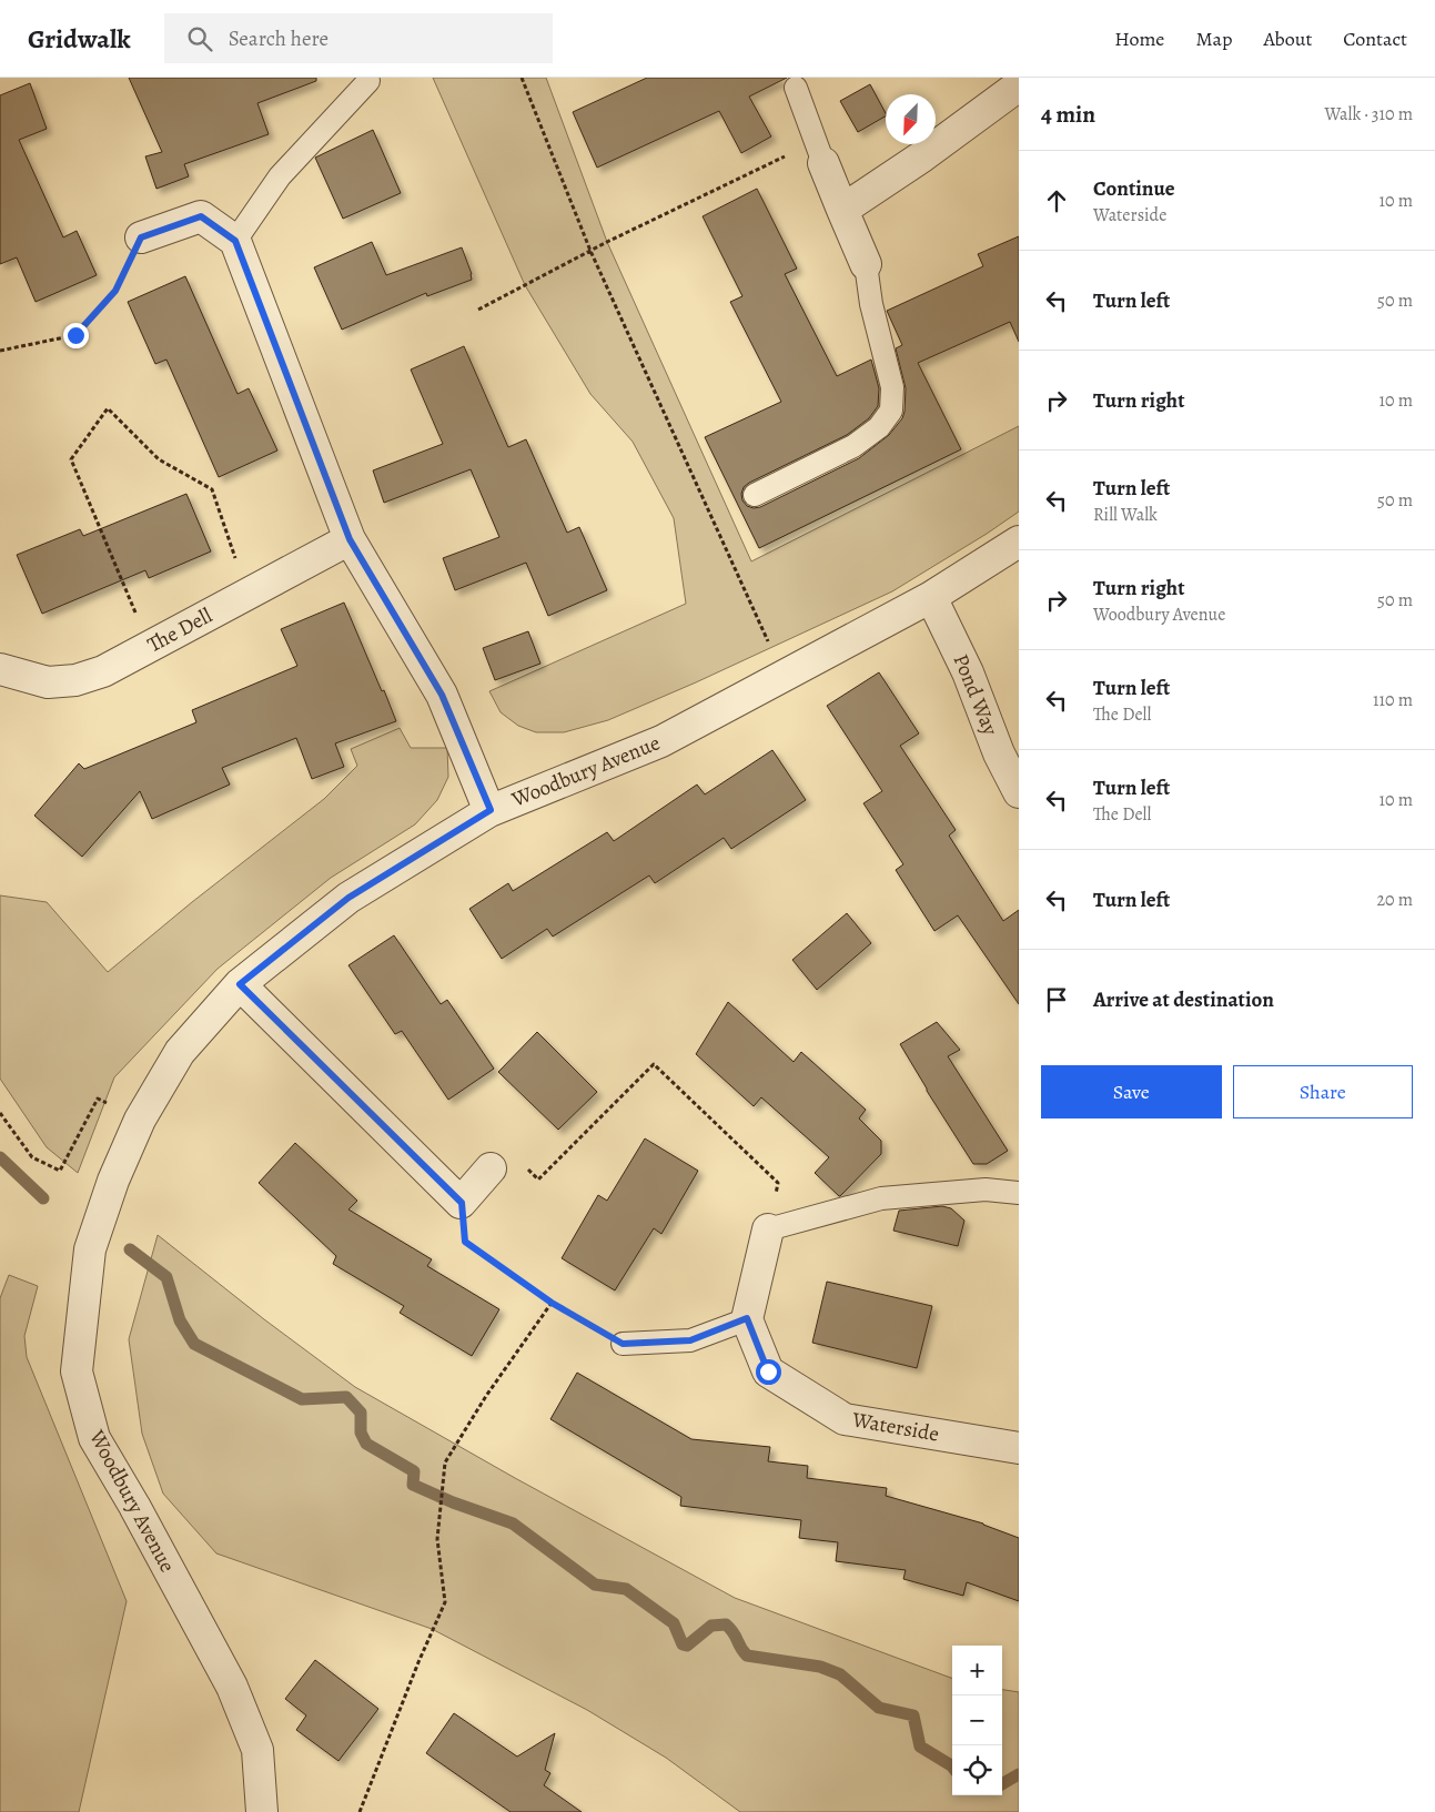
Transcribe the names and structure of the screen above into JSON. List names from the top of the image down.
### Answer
{
  "streets": {
    "street": [
      "The Dell",
      "Pond Way",
      "Woodbury Avenue",
      "Waterside"
    ]
  },
  "crossings": [
    ["Pond Way", "Woodbury Avenue"]
  ],
  "north": "bottom left",
  "page": {
    "header": "Gridwalk",
    "search": "Search here",
    "nav": [
      "Home",
      "Map",
      "About",
      "Contact"
    ],
    "heading": ["4 min", "Walk · 310 m"],
    "list": [
      ["Continue", "Waterside", "10 m"],
      ["Turn left", "50 m"],
      ["Turn right", "10 m"],
      ["Turn left", "Rill Walk", "50 m"],
      ["Turn right", "Woodbury Avenue", "50 m"],
      ["Turn left", "The Dell", "110 m"],
      ["Turn left", "The Dell", "10 m"],
      ["Turn left", "20 m"],
      "Arrive at destination"
    ],
    "buttons": ["Save", "Share"],
    "map_buttons": ["+", "−"]
  }
}
